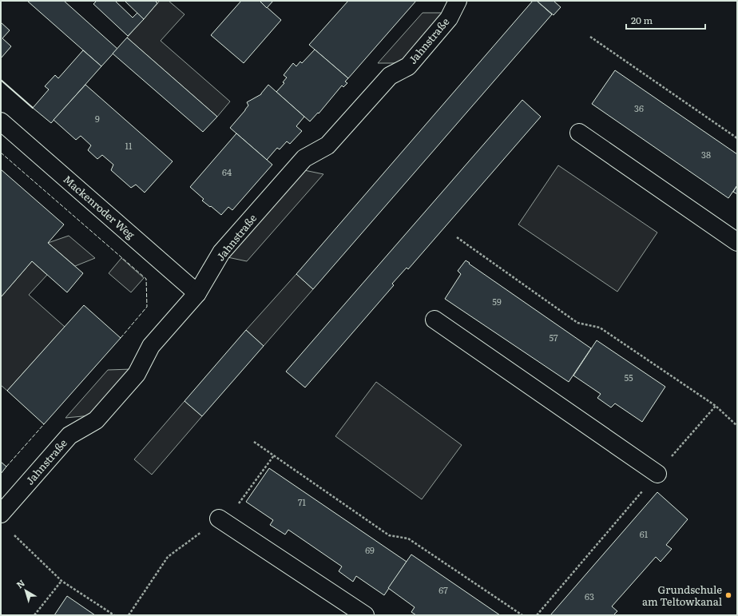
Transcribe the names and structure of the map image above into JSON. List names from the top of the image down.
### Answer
{
  "streets": {
    "street": ["Jahnstraße", "Mackenroder Weg"]
  },
  "crossings": [
    ["Jahnstraße", "Mackenroder Weg"]
  ],
  "places": ["Grundschule am Teltowkanal"],
  "house_numbers": [
    "36",
    "9",
    "11",
    "38",
    "64",
    "59",
    "57",
    "55",
    "71",
    "61",
    "69",
    "67",
    "63"
  ],
  "scale_bar": "20 m",
  "north": "top left"
}
